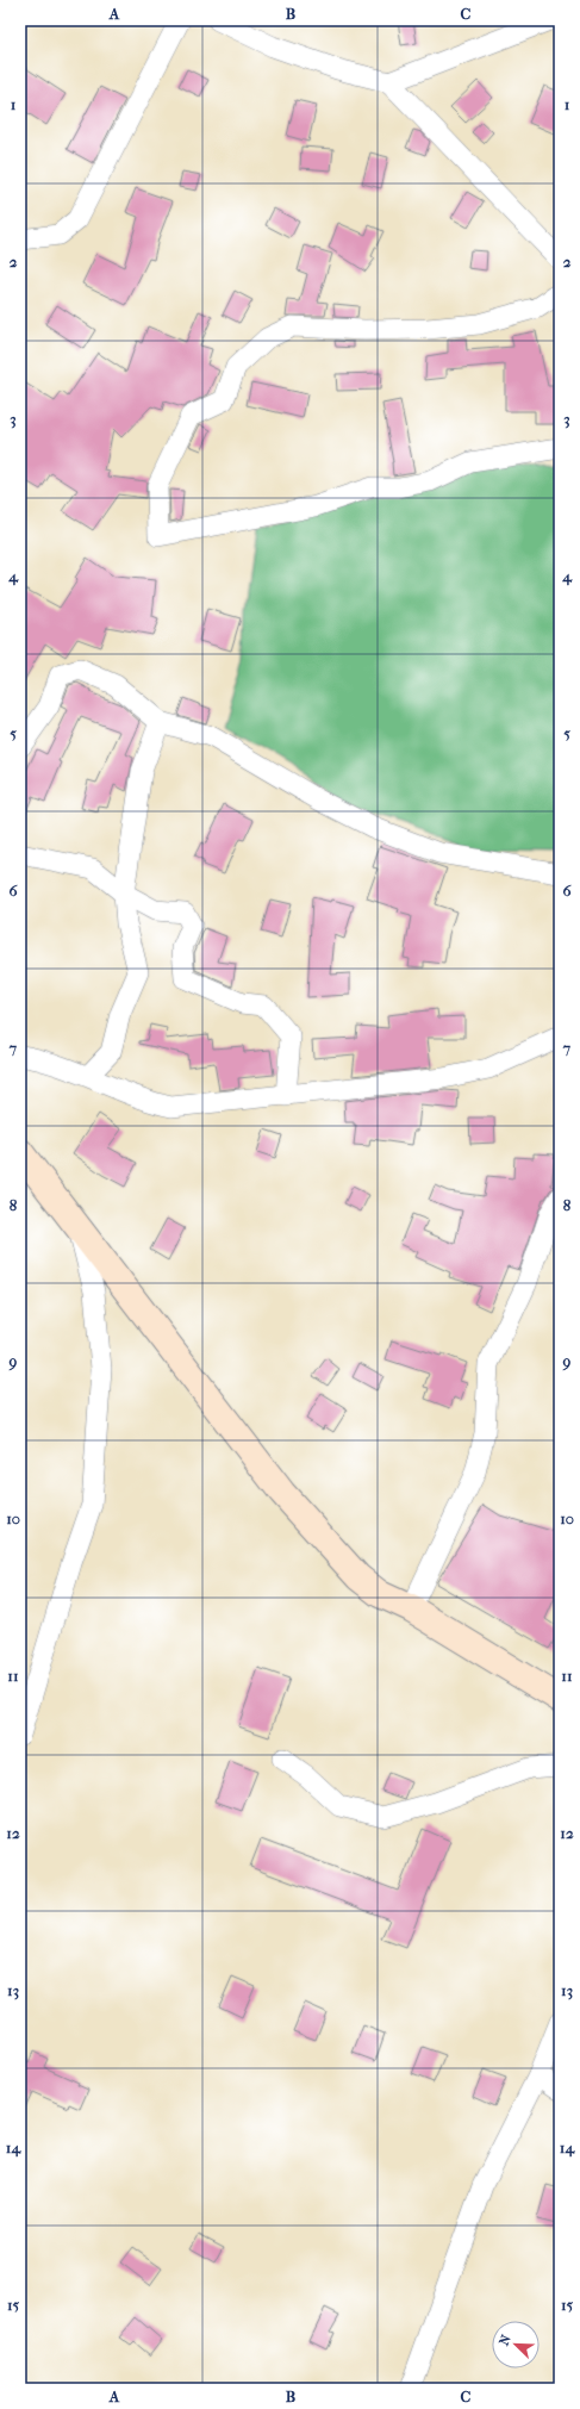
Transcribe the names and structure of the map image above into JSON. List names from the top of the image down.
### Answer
{
  "north": "top left",
  "grid": {
    "columns": ["A", "B", "C"],
    "rows": [
      "1",
      "2",
      "3",
      "4",
      "5",
      "6",
      "7",
      "8",
      "9",
      "10",
      "11",
      "12",
      "13",
      "14",
      "15"
    ]
  }
}
